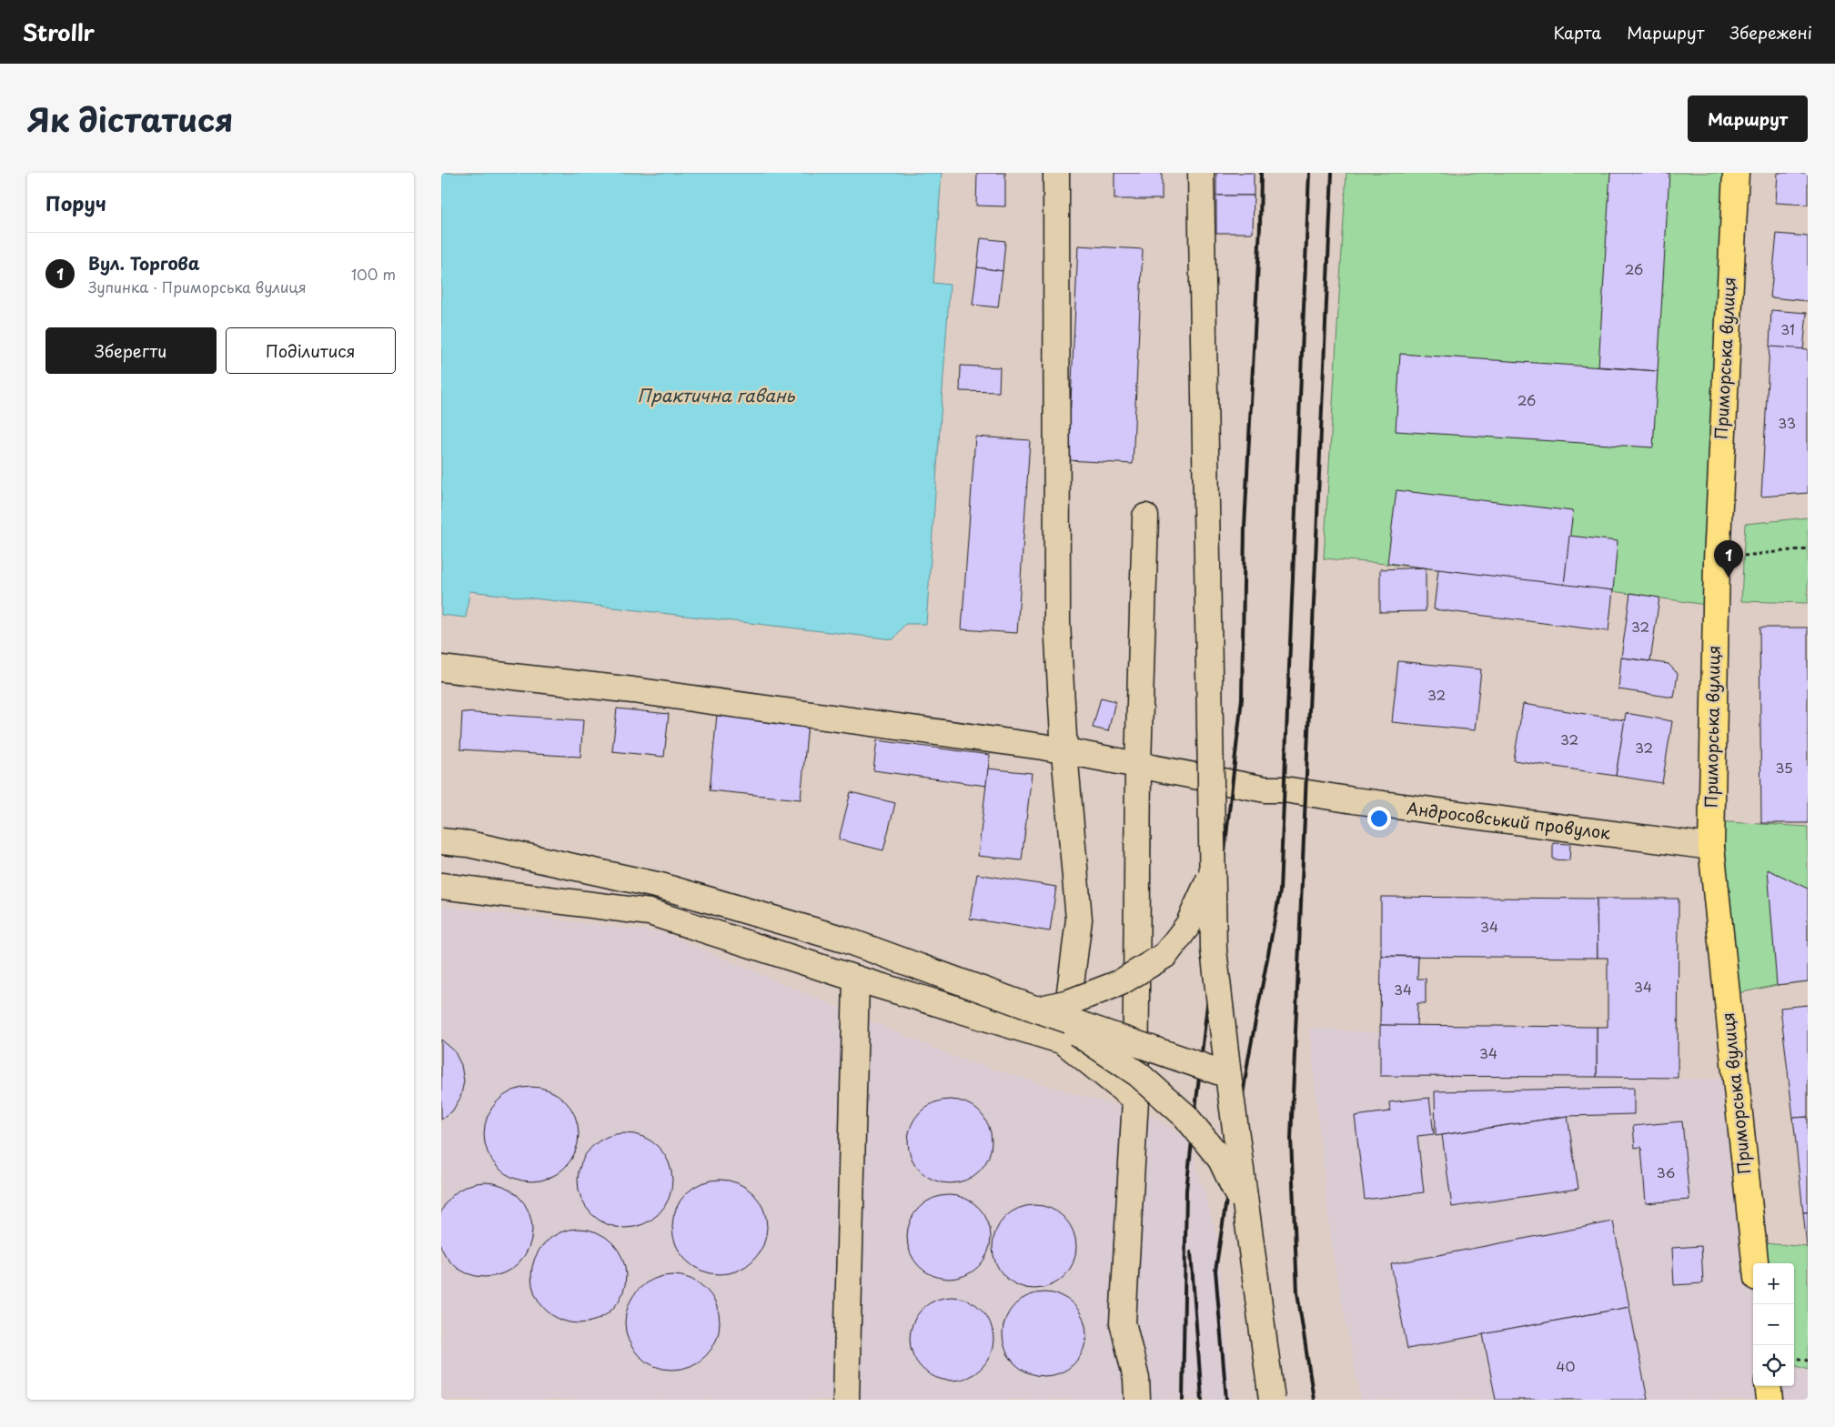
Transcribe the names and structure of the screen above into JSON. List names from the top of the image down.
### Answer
{
  "streets": {
    "main road": ["Приморська вулиця"],
    "street": ["Андросовський провулок"]
  },
  "crossings": [
    ["Приморська вулиця", "Андросовський провулок"]
  ],
  "water": ["Практична гавань"],
  "house_numbers": [
    "26",
    "31",
    "26",
    "33",
    "32",
    "32",
    "32",
    "32",
    "35",
    "34",
    "34",
    "34",
    "34",
    "36",
    "40"
  ],
  "page": {
    "header": "Strollr",
    "nav": ["Карта", "Маршрут", "Збережені"],
    "title": "Як дістатися",
    "buttons": [
      "Маршрут",
      ["Зберегти", "Поділитися"]
    ],
    "heading": "Поруч",
    "list": [
      {
        "mark": "1",
        "name": "Вул. Торгова",
        "note": "Зупинка · Приморська вулиця",
        "value": "100 m"
      }
    ],
    "pins": "1",
    "map_buttons": ["+", "−"]
  }
}
